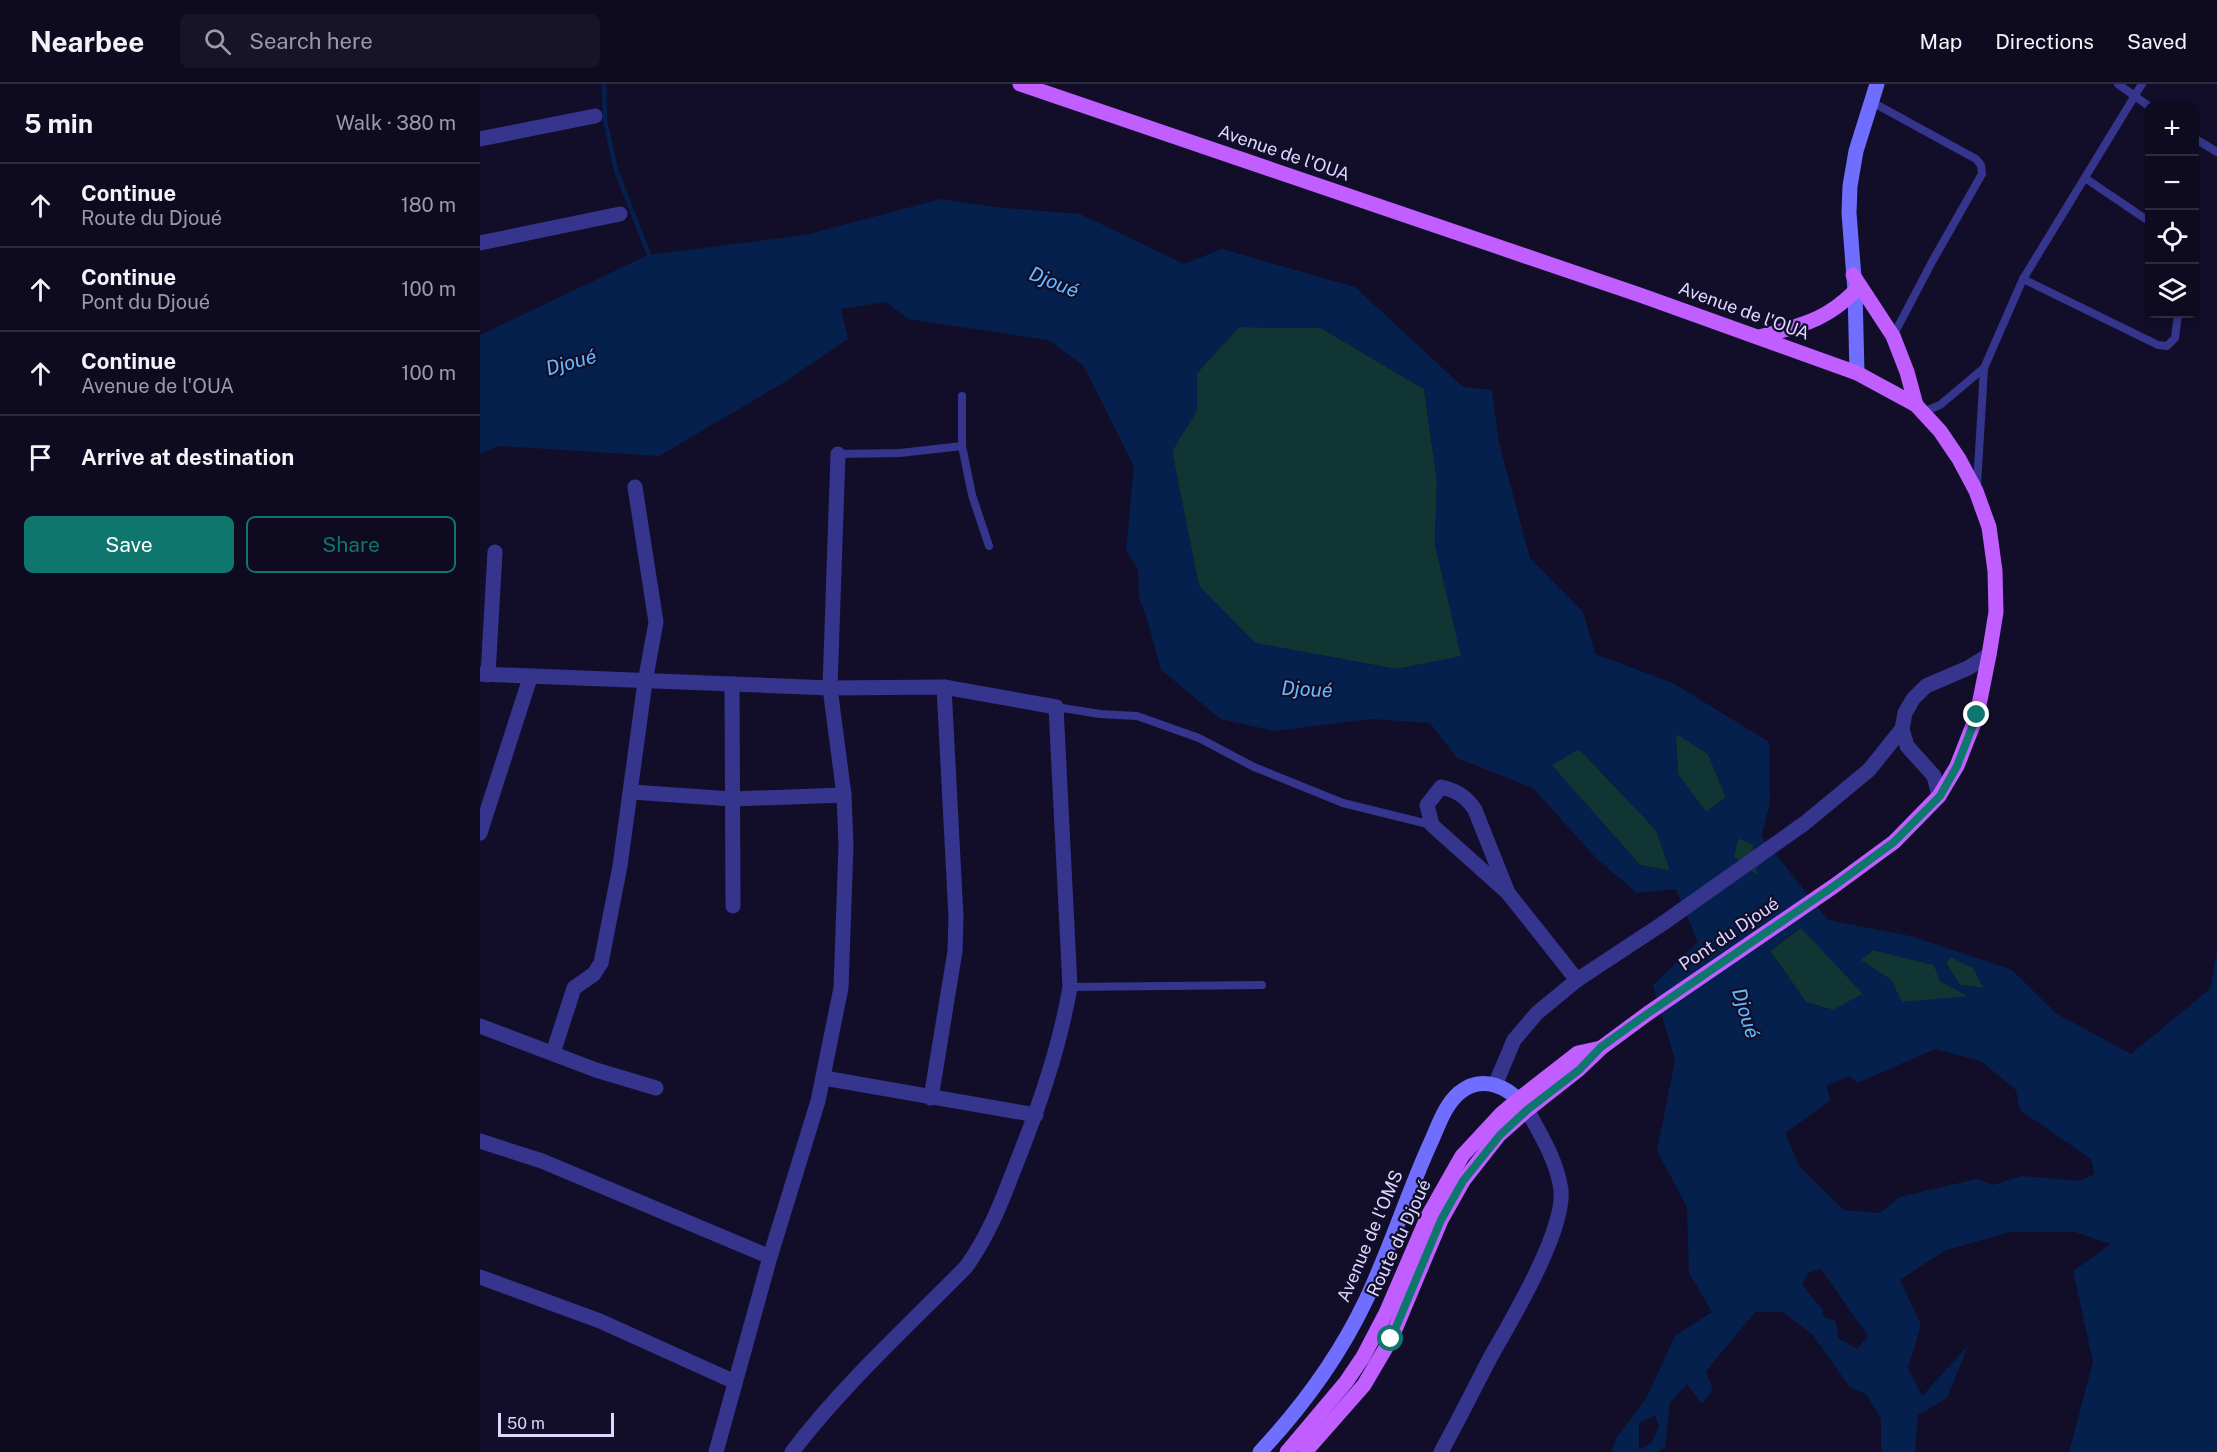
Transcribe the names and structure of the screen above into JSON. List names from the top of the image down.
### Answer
{
  "streets": {
    "main road": ["Avenue de l'OUA", "Pont du Djoué", "Route du Djoué"],
    "street": ["Avenue de l'OMS"]
  },
  "crossings": [
    ["Avenue de l'OUA", "Pont du Djoué"],
    ["Pont du Djoué", "Route du Djoué"]
  ],
  "water": ["Djoué"],
  "scale_bar": "50 m",
  "page": {
    "header": "Nearbee",
    "search": "Search here",
    "nav": ["Map", "Directions", "Saved"],
    "heading": ["5 min", "Walk · 380 m"],
    "map_buttons": ["+", "−"],
    "list": [
      ["Continue", "Route du Djoué", "180 m"],
      ["Continue", "Pont du Djoué", "100 m"],
      ["Continue", "Avenue de l'OUA", "100 m"],
      "Arrive at destination"
    ],
    "buttons": ["Save", "Share"],
    "scale": "50 m"
  }
}
